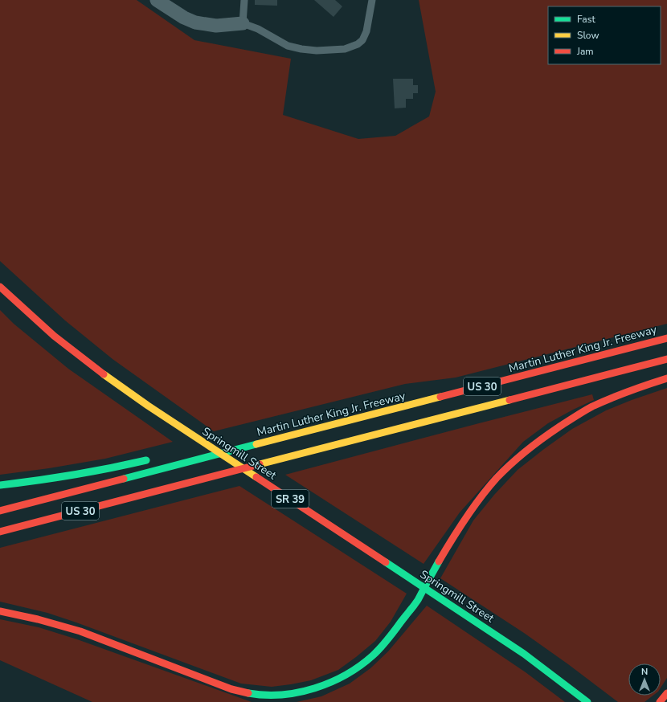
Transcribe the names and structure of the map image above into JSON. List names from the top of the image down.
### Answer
{
  "streets": {
    "main road": [
      "Martin Luther King Jr. Freeway",
      "US 30",
      "Springmill Street",
      "SR 39"
    ]
  },
  "legend": ["Fast", "Slow", "Jam"],
  "north": "top"
}
